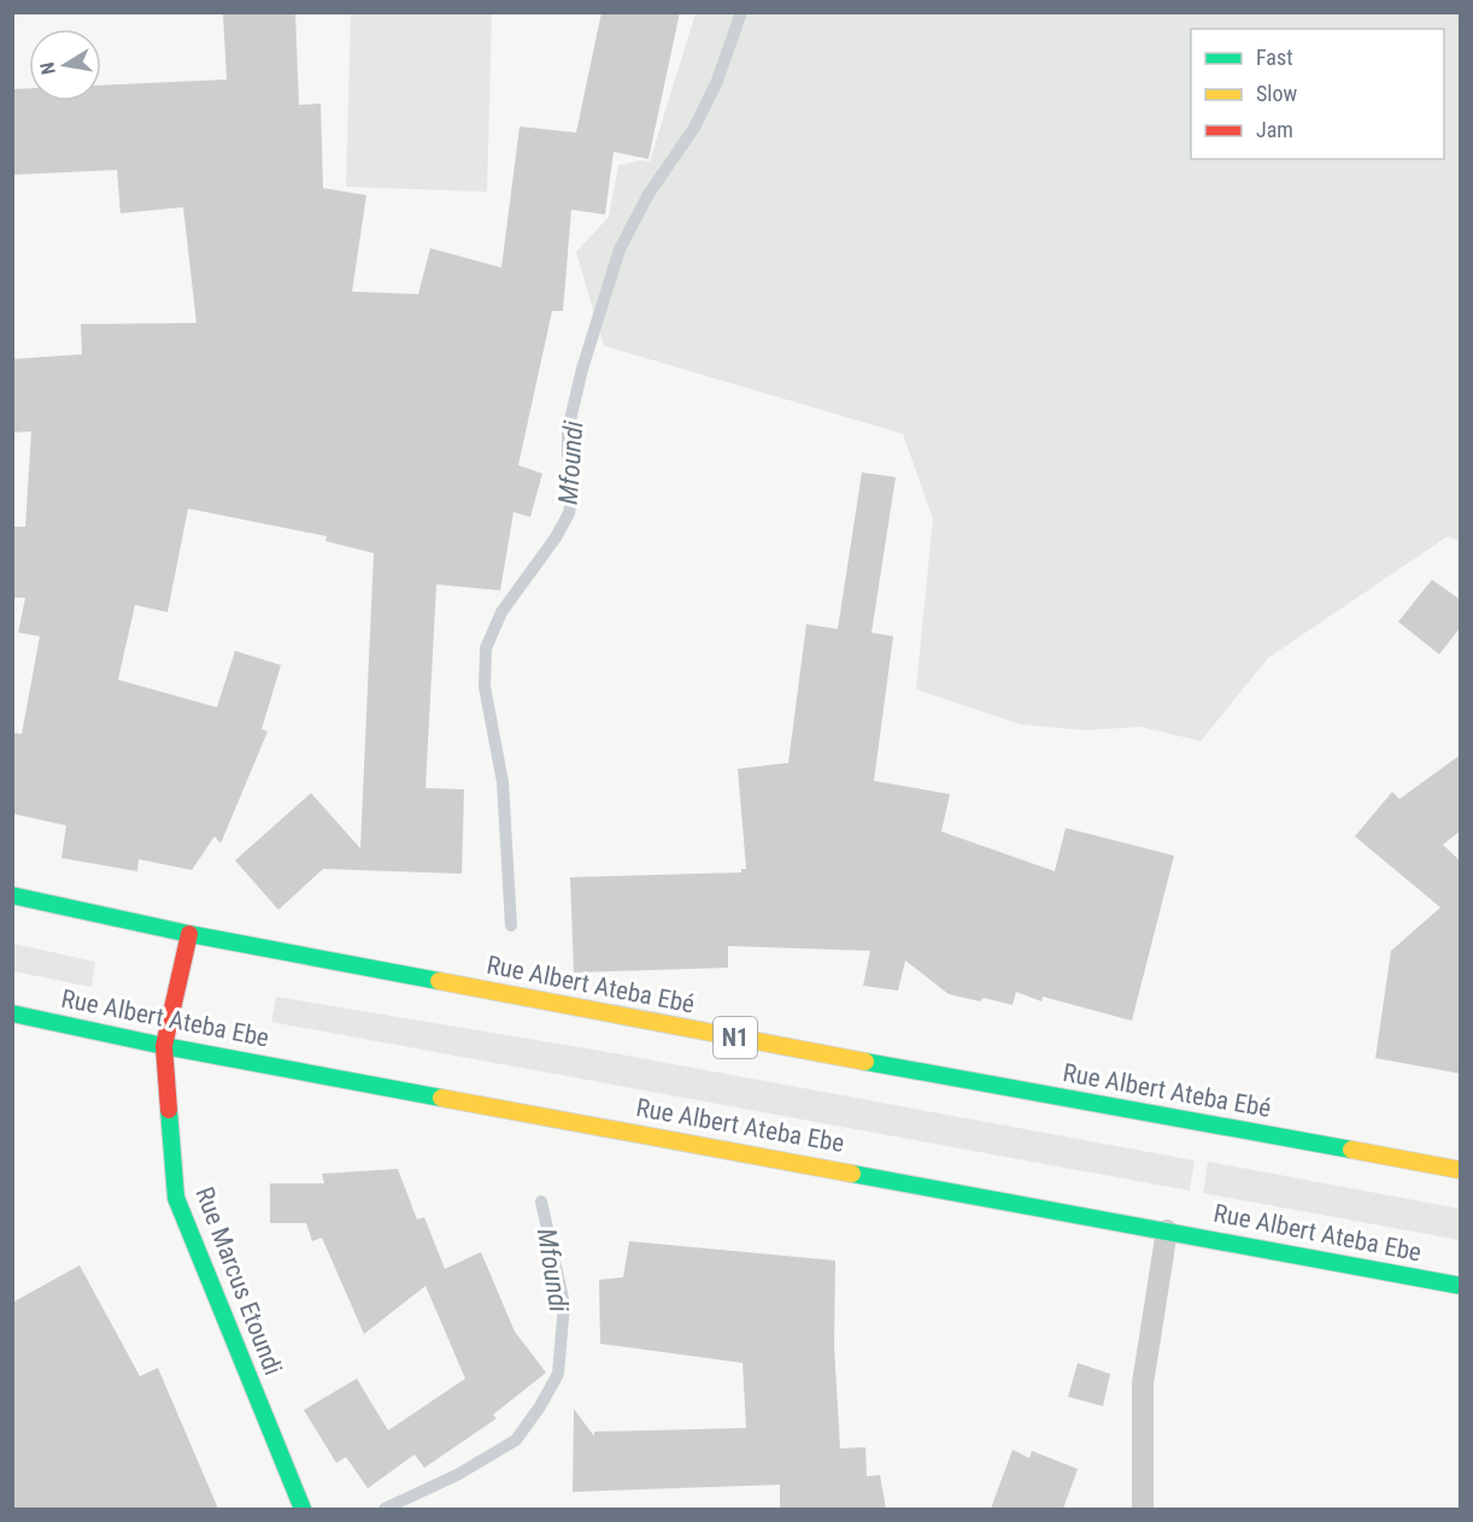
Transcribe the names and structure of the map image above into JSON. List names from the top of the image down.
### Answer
{
  "streets": {
    "main road": [
      "Rue Albert Ateba Ebé",
      "Rue Albert Ateba Ebe",
      "N1",
      "Rue Marcus Etoundi"
    ]
  },
  "crossings": [
    ["Rue Albert Ateba Ebé", "Rue Marcus Etoundi"],
    ["Rue Albert Ateba Ebe", "Rue Marcus Etoundi"]
  ],
  "water": ["Mfoundi"],
  "legend": ["Fast", "Slow", "Jam"],
  "north": "left"
}
